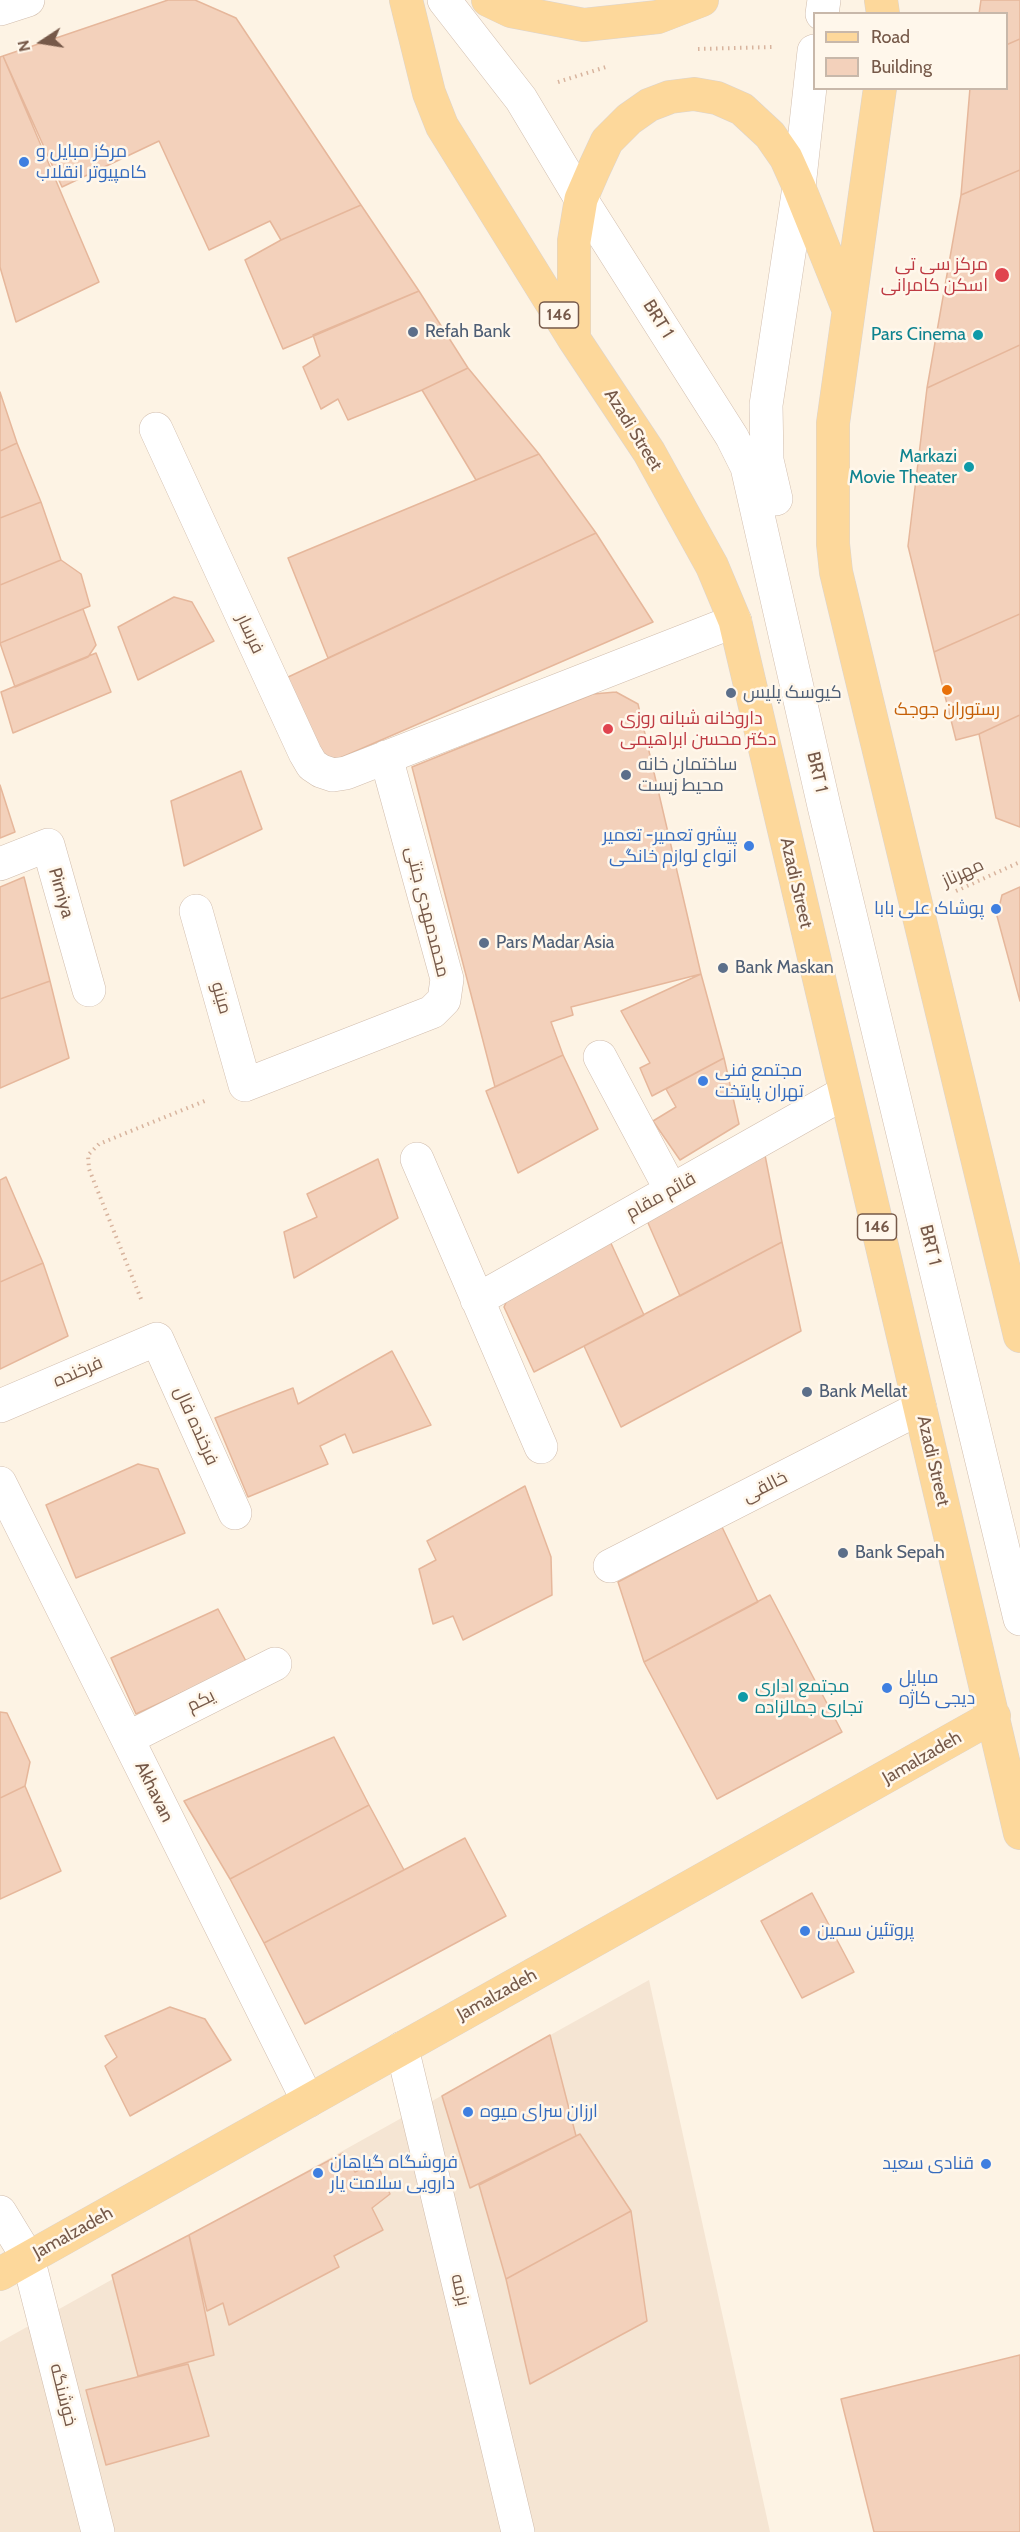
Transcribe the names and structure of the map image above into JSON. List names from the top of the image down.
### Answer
{
  "streets": {
    "main road": ["146", "Azadi Street", "Jamalzadeh"],
    "street": [
      "BRT 1",
      "فرسار",
      "Pirniya",
      "محمدمهدی جنتی",
      "مینو",
      "قائم مقام",
      "فرخنده",
      "فرخنده فال",
      "خالقی",
      "یکم",
      "Akhavan",
      "بزمه",
      "خوشنگه"
    ],
    "path": ["مهرناز"]
  },
  "crossings": [
    ["Azadi Street", "قائم مقام"],
    ["Azadi Street", "خالقی"],
    ["Azadi Street", "Jamalzadeh"],
    ["فرسار", "محمدمهدی جنتی"],
    ["محمدمهدی جنتی", "مینو"],
    ["فرخنده", "فرخنده فال"],
    ["یکم", "Akhavan"],
    ["Jamalzadeh", "Akhavan"],
    ["Jamalzadeh", "بزمه"],
    ["Jamalzadeh", "خوشنگه"]
  ],
  "places": [
    "مرکز مبایل و کامپیوتر انقلاب",
    "مرکز سی تی اسکن کامرانی",
    "Refah Bank",
    "Pars Cinema",
    "Markazi Movie Theater",
    "رستوران جوجک",
    "کیوسک پلیس",
    "داروخانه شبانه روزی دکتر محسن ابراهیمی",
    "ساختمان خانه محیط زیست",
    "پیشرو تعمیر- تعمیر انواع لوازم خانگی",
    "پوشاک علی بابا",
    "Pars Madar Asia",
    "Bank Maskan",
    "مجتمع فنی تهران پایتخت",
    "Bank Mellat",
    "Bank Sepah",
    "مبایل دیجی کاژه",
    "مجتمع اداری تجاری جمالزاده",
    "پروتئین سمین",
    "ارزان سرای میوه",
    "قنادی سعید",
    "فروشگاه گیاهان دارویی سلامت یار"
  ],
  "legend": ["Road", "Building"],
  "north": "left"
}
